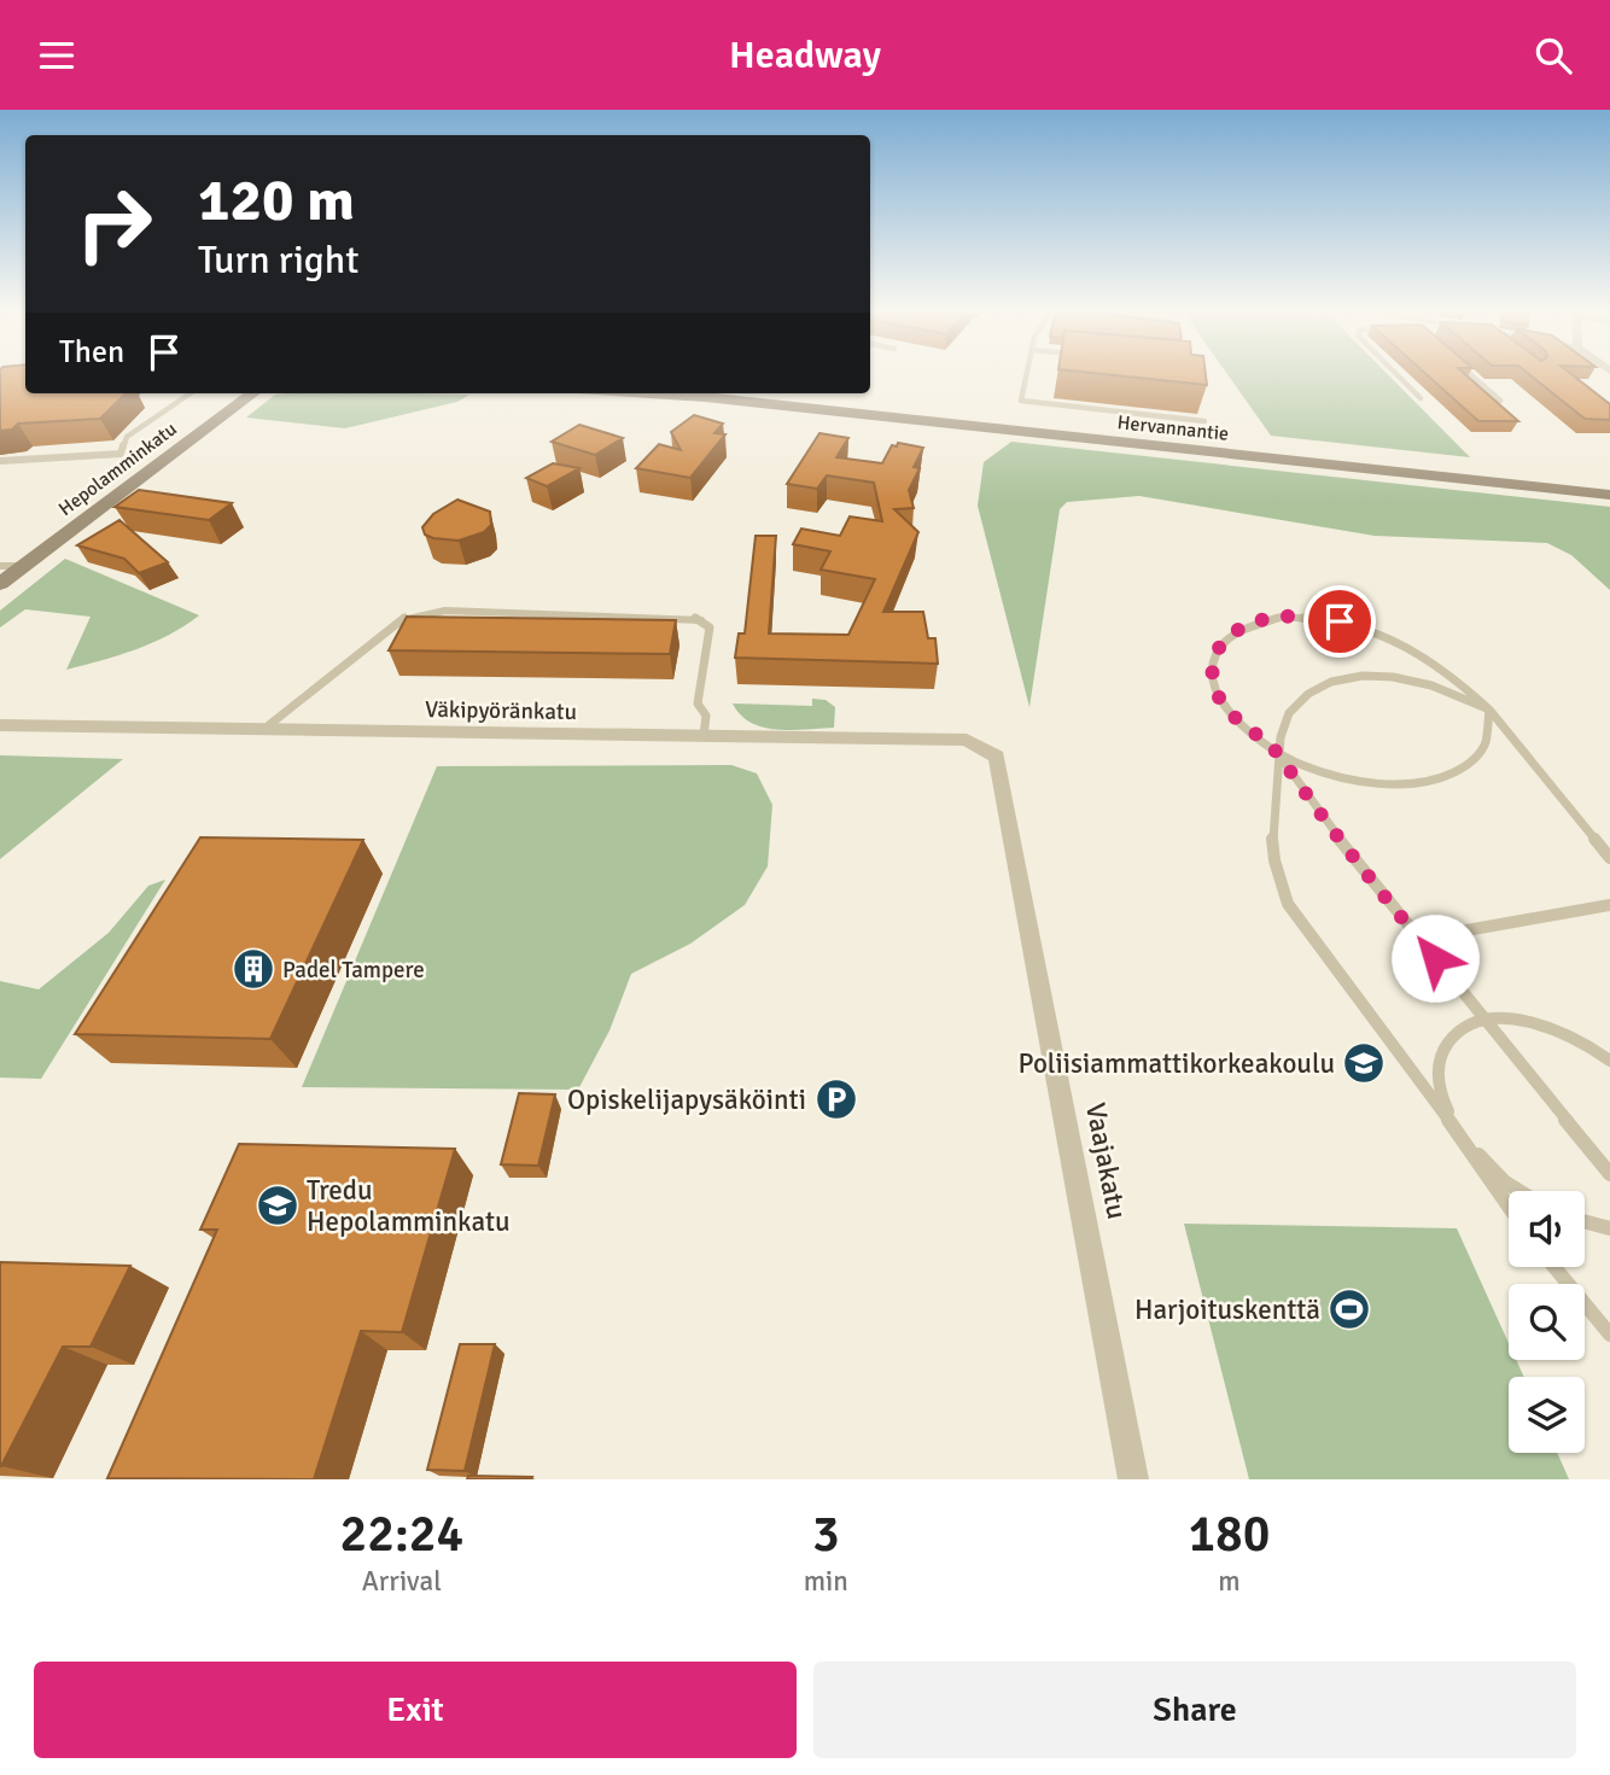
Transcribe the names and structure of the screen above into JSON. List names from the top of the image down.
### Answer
{
  "streets": {
    "main road": ["Hervannantie", "Hepolamminkatu"],
    "street": ["Väkipyöränkatu", "Vaajakatu"]
  },
  "crossings": [
    ["Väkipyöränkatu", "Vaajakatu"]
  ],
  "places": {
    "building": ["Padel Tampere"],
    "school or university": ["Poliisiammattikorkeakoulu", "Tredu Hepolamminkatu"],
    "parking": ["Opiskelijapysäköinti"],
    "sports": ["Harjoituskenttä"]
  },
  "page": {
    "header": "Headway",
    "turn": ["120 m", "Turn right"],
    "then": "Then",
    "eta": [
      "22:24",
      "Arrival",
      "3",
      "min",
      "180",
      "m"
    ],
    "buttons": ["Exit", "Share"]
  }
}
